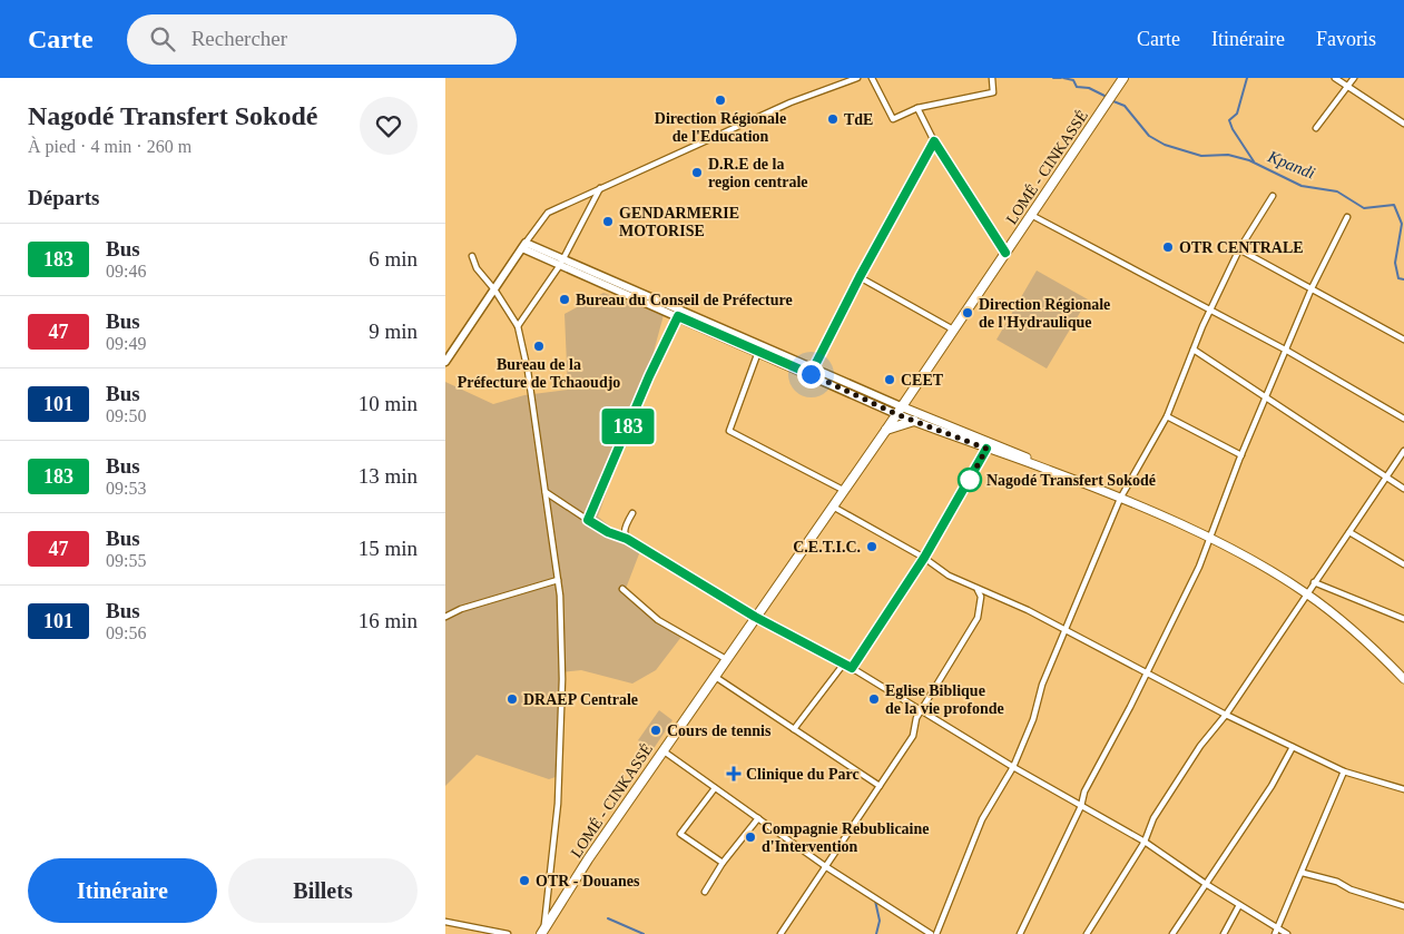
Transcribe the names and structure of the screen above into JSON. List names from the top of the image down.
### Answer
{
  "streets": {
    "highway": ["LOMÉ - CINKASSÉ"]
  },
  "water": ["Kpandi"],
  "places": {
    "other": [
      "Direction Régionale de l'Education",
      "TdE",
      "D.R.E de la region centrale",
      "GENDARMERIE MOTORISE",
      "OTR CENTRALE",
      "Bureau du Conseil de Préfecture",
      "Direction Régionale de l'Hydraulique",
      "Bureau de la Préfecture de Tchaoudjo",
      "CEET",
      "Nagodé Transfert Sokodé",
      "C.E.T.I.C.",
      "DRAEP Centrale",
      "Eglise Biblique de la vie profonde",
      "Cours de tennis",
      "Compagnie Rebublicaine d'Intervention",
      "OTR - Douanes"
    ],
    "health": ["Clinique du Parc"]
  },
  "lines": ["bus line 183"],
  "page": {
    "header": "Carte",
    "search": "Rechercher",
    "nav": ["Carte", "Itinéraire", "Favoris"],
    "heading": [
      ["Nagodé Transfert Sokodé", "À pied · 4 min · 260 m"],
      "Départs"
    ],
    "on_map": "183",
    "list": [
      {
        "mark": "183",
        "name": "Bus",
        "note": "09:46",
        "value": "6 min"
      },
      {
        "mark": "47",
        "name": "Bus",
        "note": "09:49",
        "value": "9 min"
      },
      {
        "mark": "101",
        "name": "Bus",
        "note": "09:50",
        "value": "10 min"
      },
      {
        "mark": "183",
        "name": "Bus",
        "note": "09:53",
        "value": "13 min"
      },
      {
        "mark": "47",
        "name": "Bus",
        "note": "09:55",
        "value": "15 min"
      },
      {
        "mark": "101",
        "name": "Bus",
        "note": "09:56",
        "value": "16 min"
      }
    ],
    "buttons": ["Itinéraire", "Billets"]
  }
}
